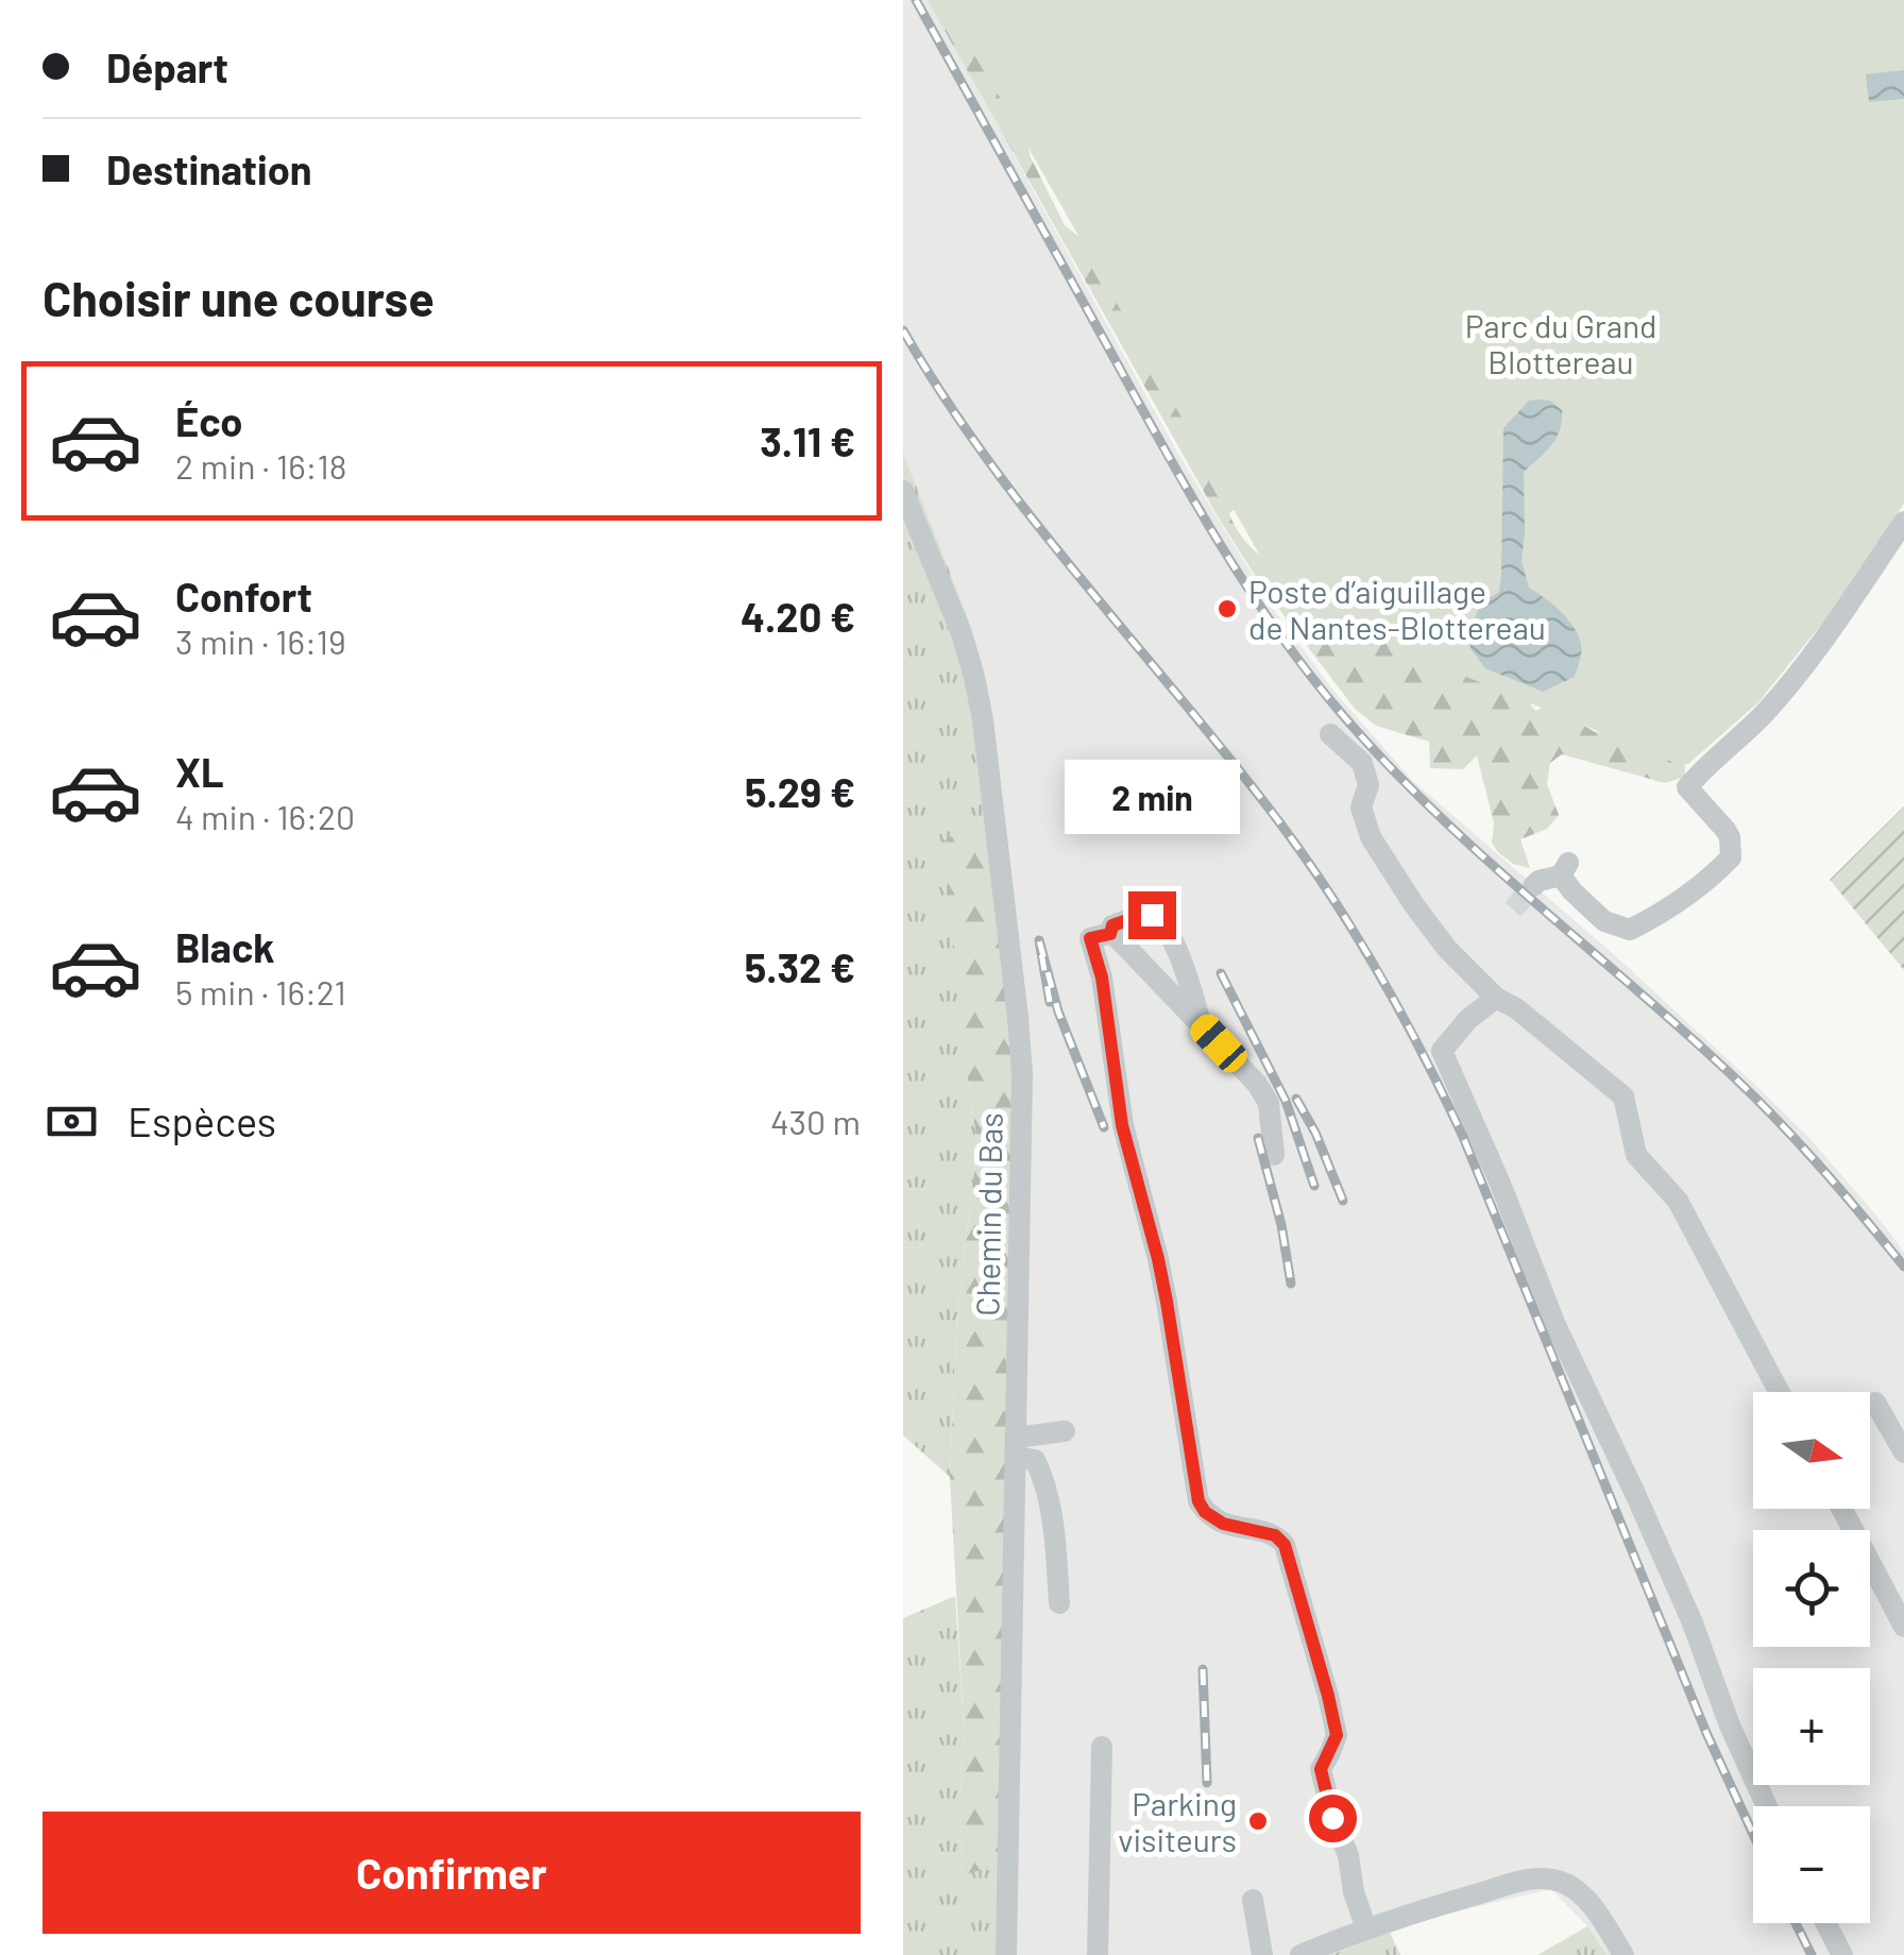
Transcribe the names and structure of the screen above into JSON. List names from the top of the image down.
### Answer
{
  "streets": {
    "street": ["Chemin du Bas"]
  },
  "parks": ["Parc du Grand Blottereau"],
  "places": ["Poste d’aiguillage de Nantes-Blottereau", "Parking visiteurs"],
  "north": "right",
  "page": {
    "banner": ["Départ", "Destination"],
    "heading": "Choisir une course",
    "list": [
      {
        "name": "Éco",
        "note": "2 min · 16:18",
        "value": "3.11 €"
      },
      {
        "name": "Confort",
        "note": "3 min · 16:19",
        "value": "4.20 €"
      },
      {
        "name": "XL",
        "note": "4 min · 16:20",
        "value": "5.29 €"
      },
      {
        "name": "Black",
        "note": "5 min · 16:21",
        "value": "5.32 €"
      }
    ],
    "bubble": "2 min",
    "pay": ["Espèces", "430 m"],
    "map_buttons": ["+", "−"],
    "buttons": "Confirmer"
  }
}
